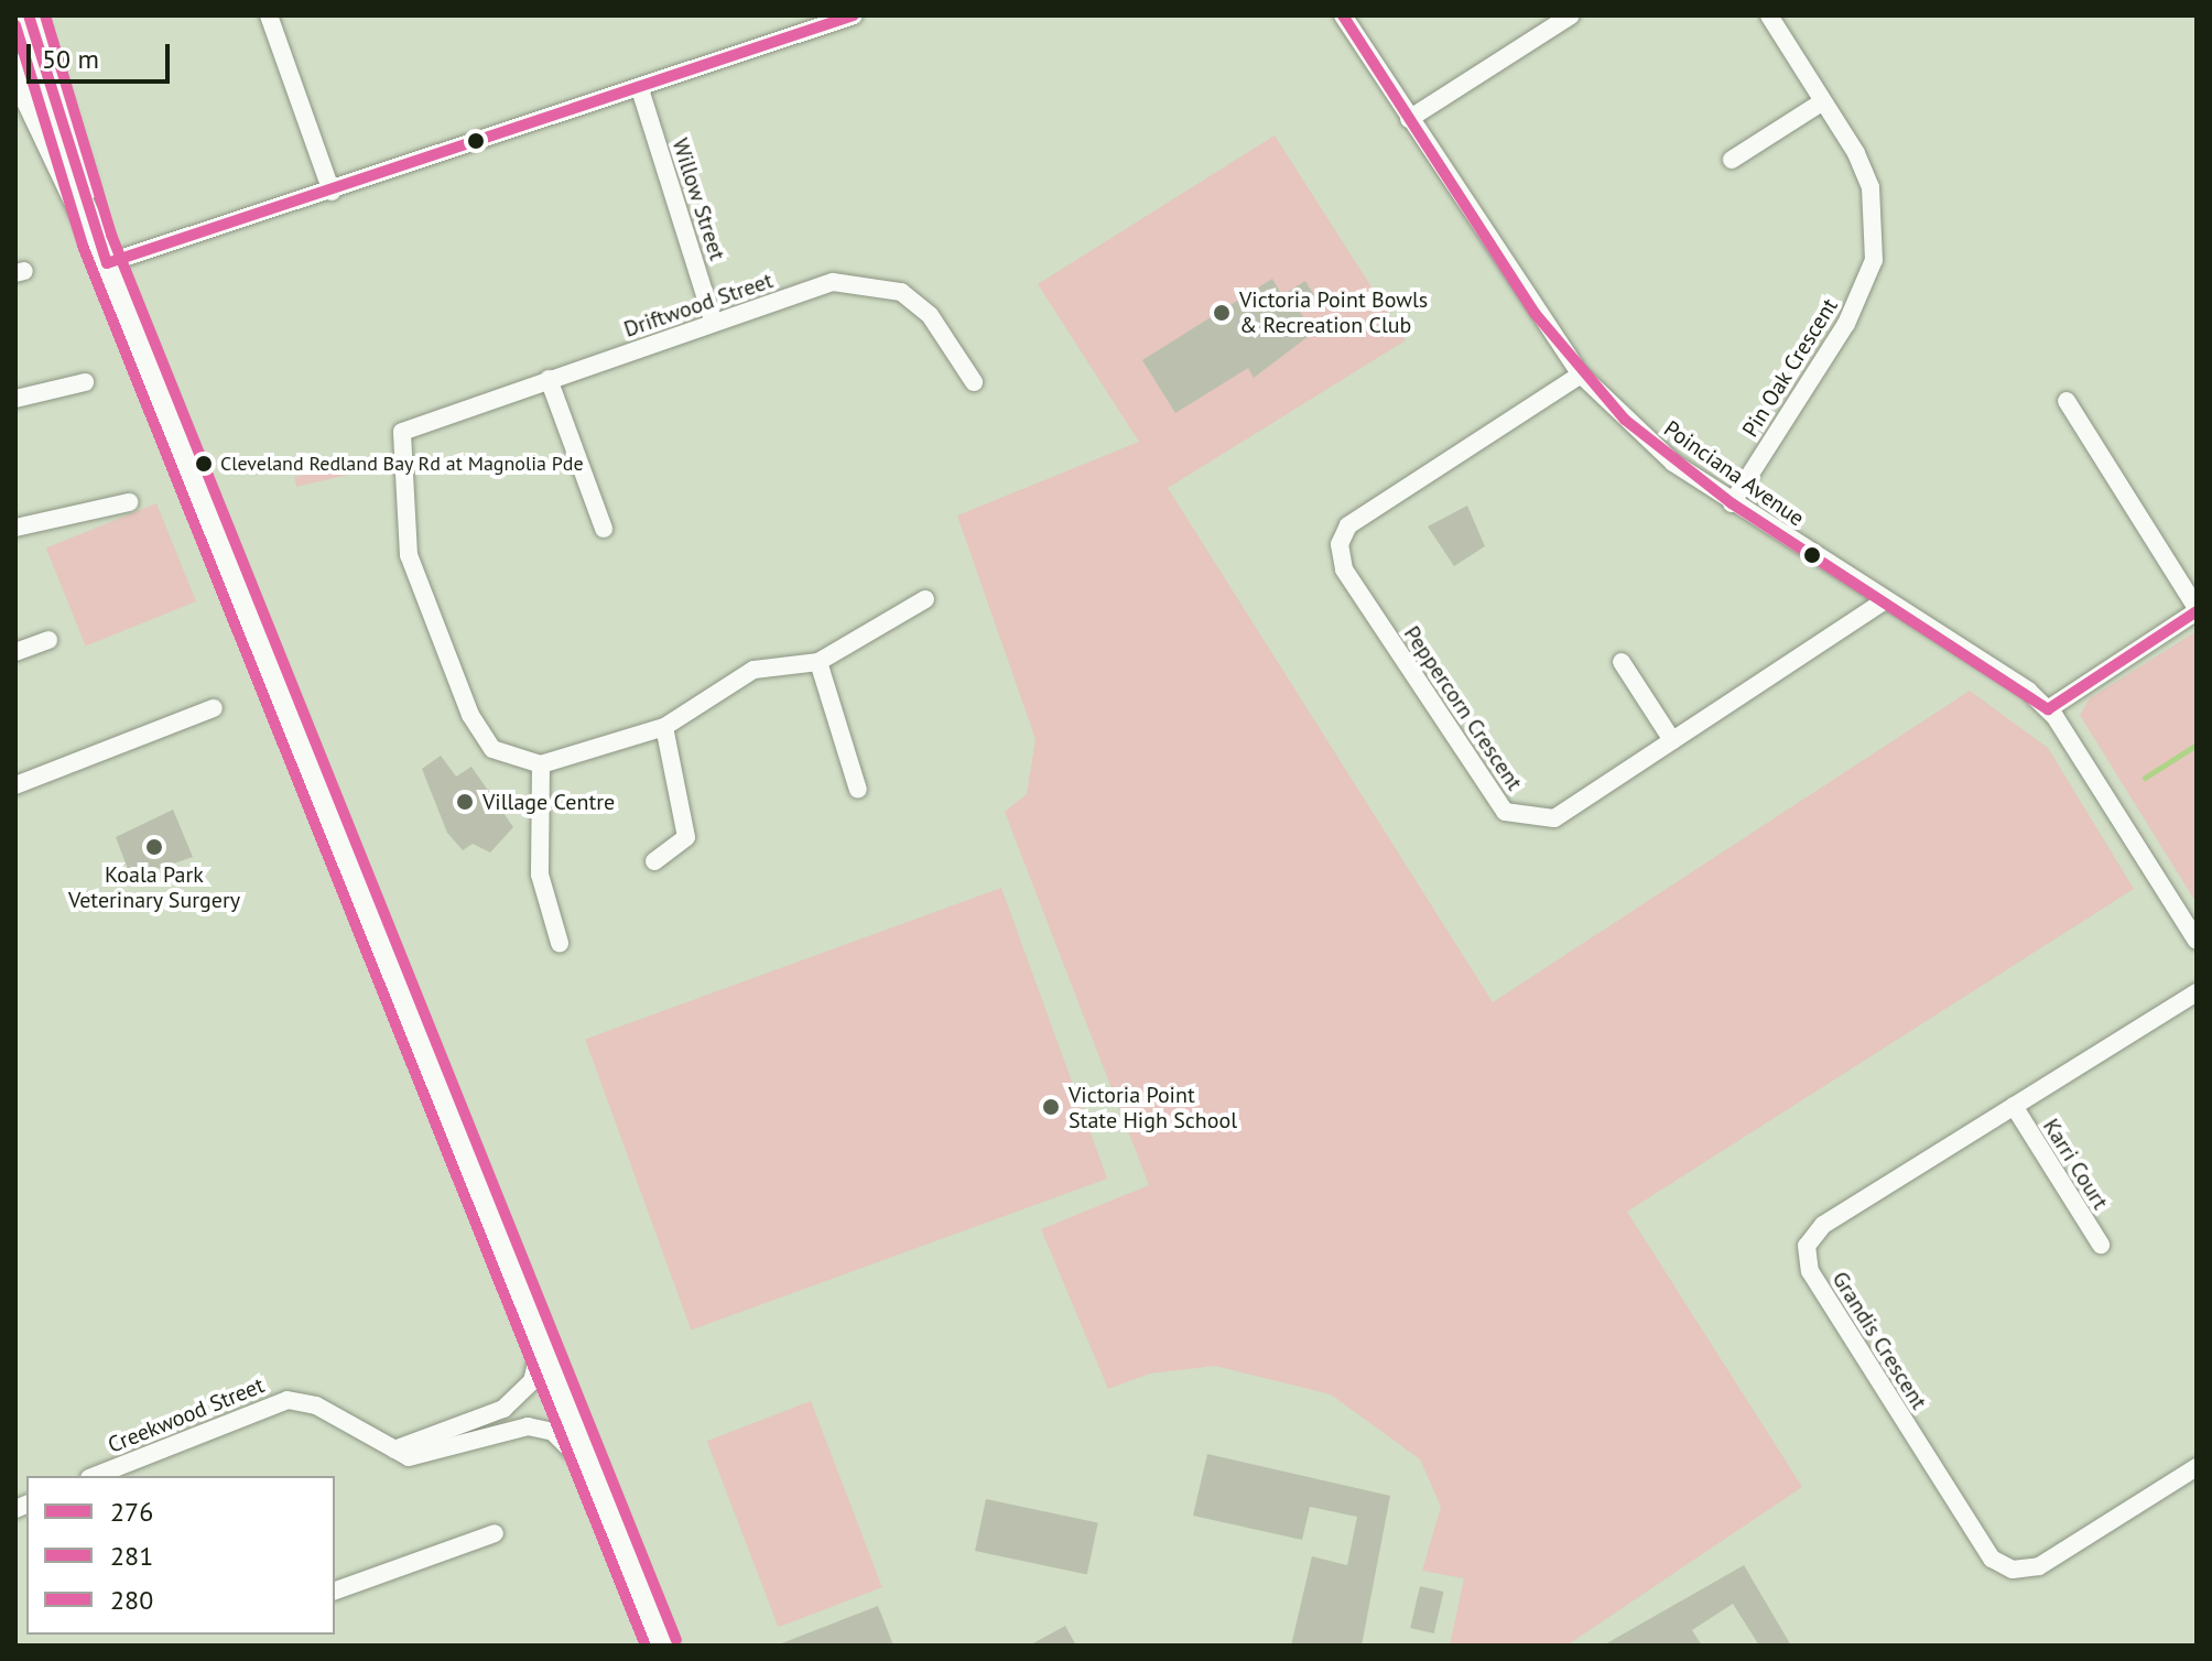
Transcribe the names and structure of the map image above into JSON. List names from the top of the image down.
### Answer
{
  "streets": {
    "street": [
      "Willow Street",
      "Driftwood Street",
      "Pin Oak Crescent",
      "Poinciana Avenue",
      "Peppercorn Crescent",
      "Karri Court",
      "Grandis Crescent",
      "Creekwood Street"
    ]
  },
  "crossings": [
    ["Willow Street", "Driftwood Street"],
    ["Pin Oak Crescent", "Poinciana Avenue"],
    ["Poinciana Avenue", "Peppercorn Crescent"],
    ["Karri Court", "Grandis Crescent"]
  ],
  "places": [
    "Victoria Point Bowls & Recreation Club",
    "Cleveland Redland Bay Rd at Magnolia Pde",
    "Village Centre",
    "Koala Park Veterinary Surgery",
    "Victoria Point State High School"
  ],
  "lines": ["transit line 276", "transit line 280", "transit line 281"],
  "legend": ["276", "281", "280"],
  "scale_bar": "50 m"
}
